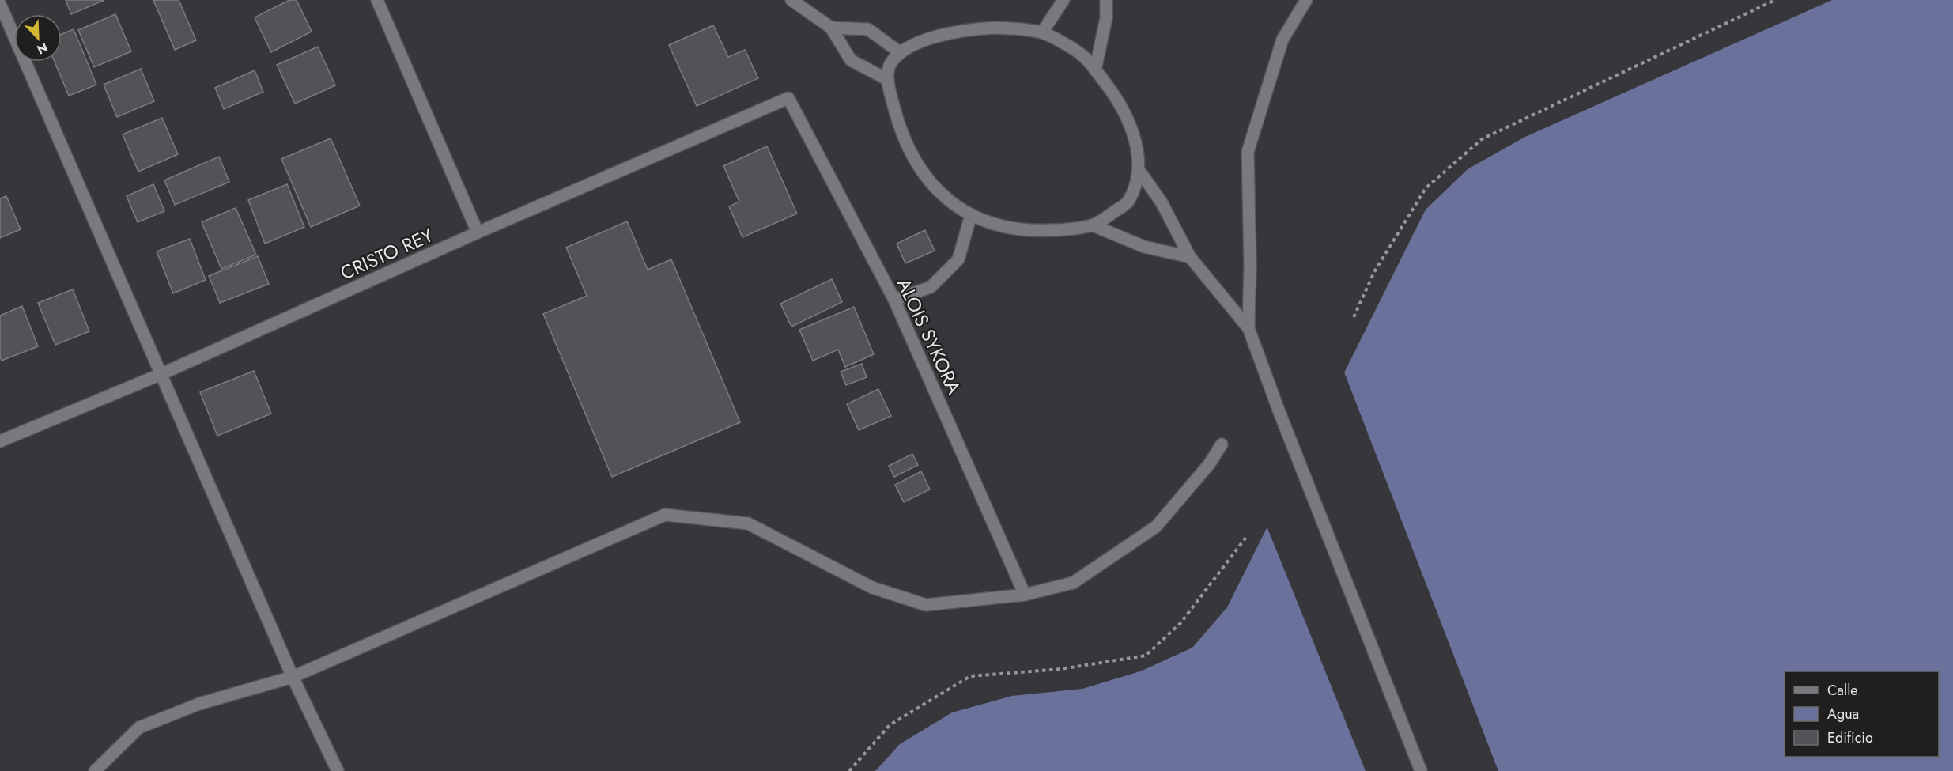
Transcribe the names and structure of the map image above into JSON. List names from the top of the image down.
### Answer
{
  "streets": {
    "street": ["CRISTO REY", "ALOIS SYKORA"]
  },
  "crossings": [
    ["CRISTO REY", "ALOIS SYKORA"]
  ],
  "legend": ["Calle", "Agua", "Edificio"],
  "north": "bottom right"
}
